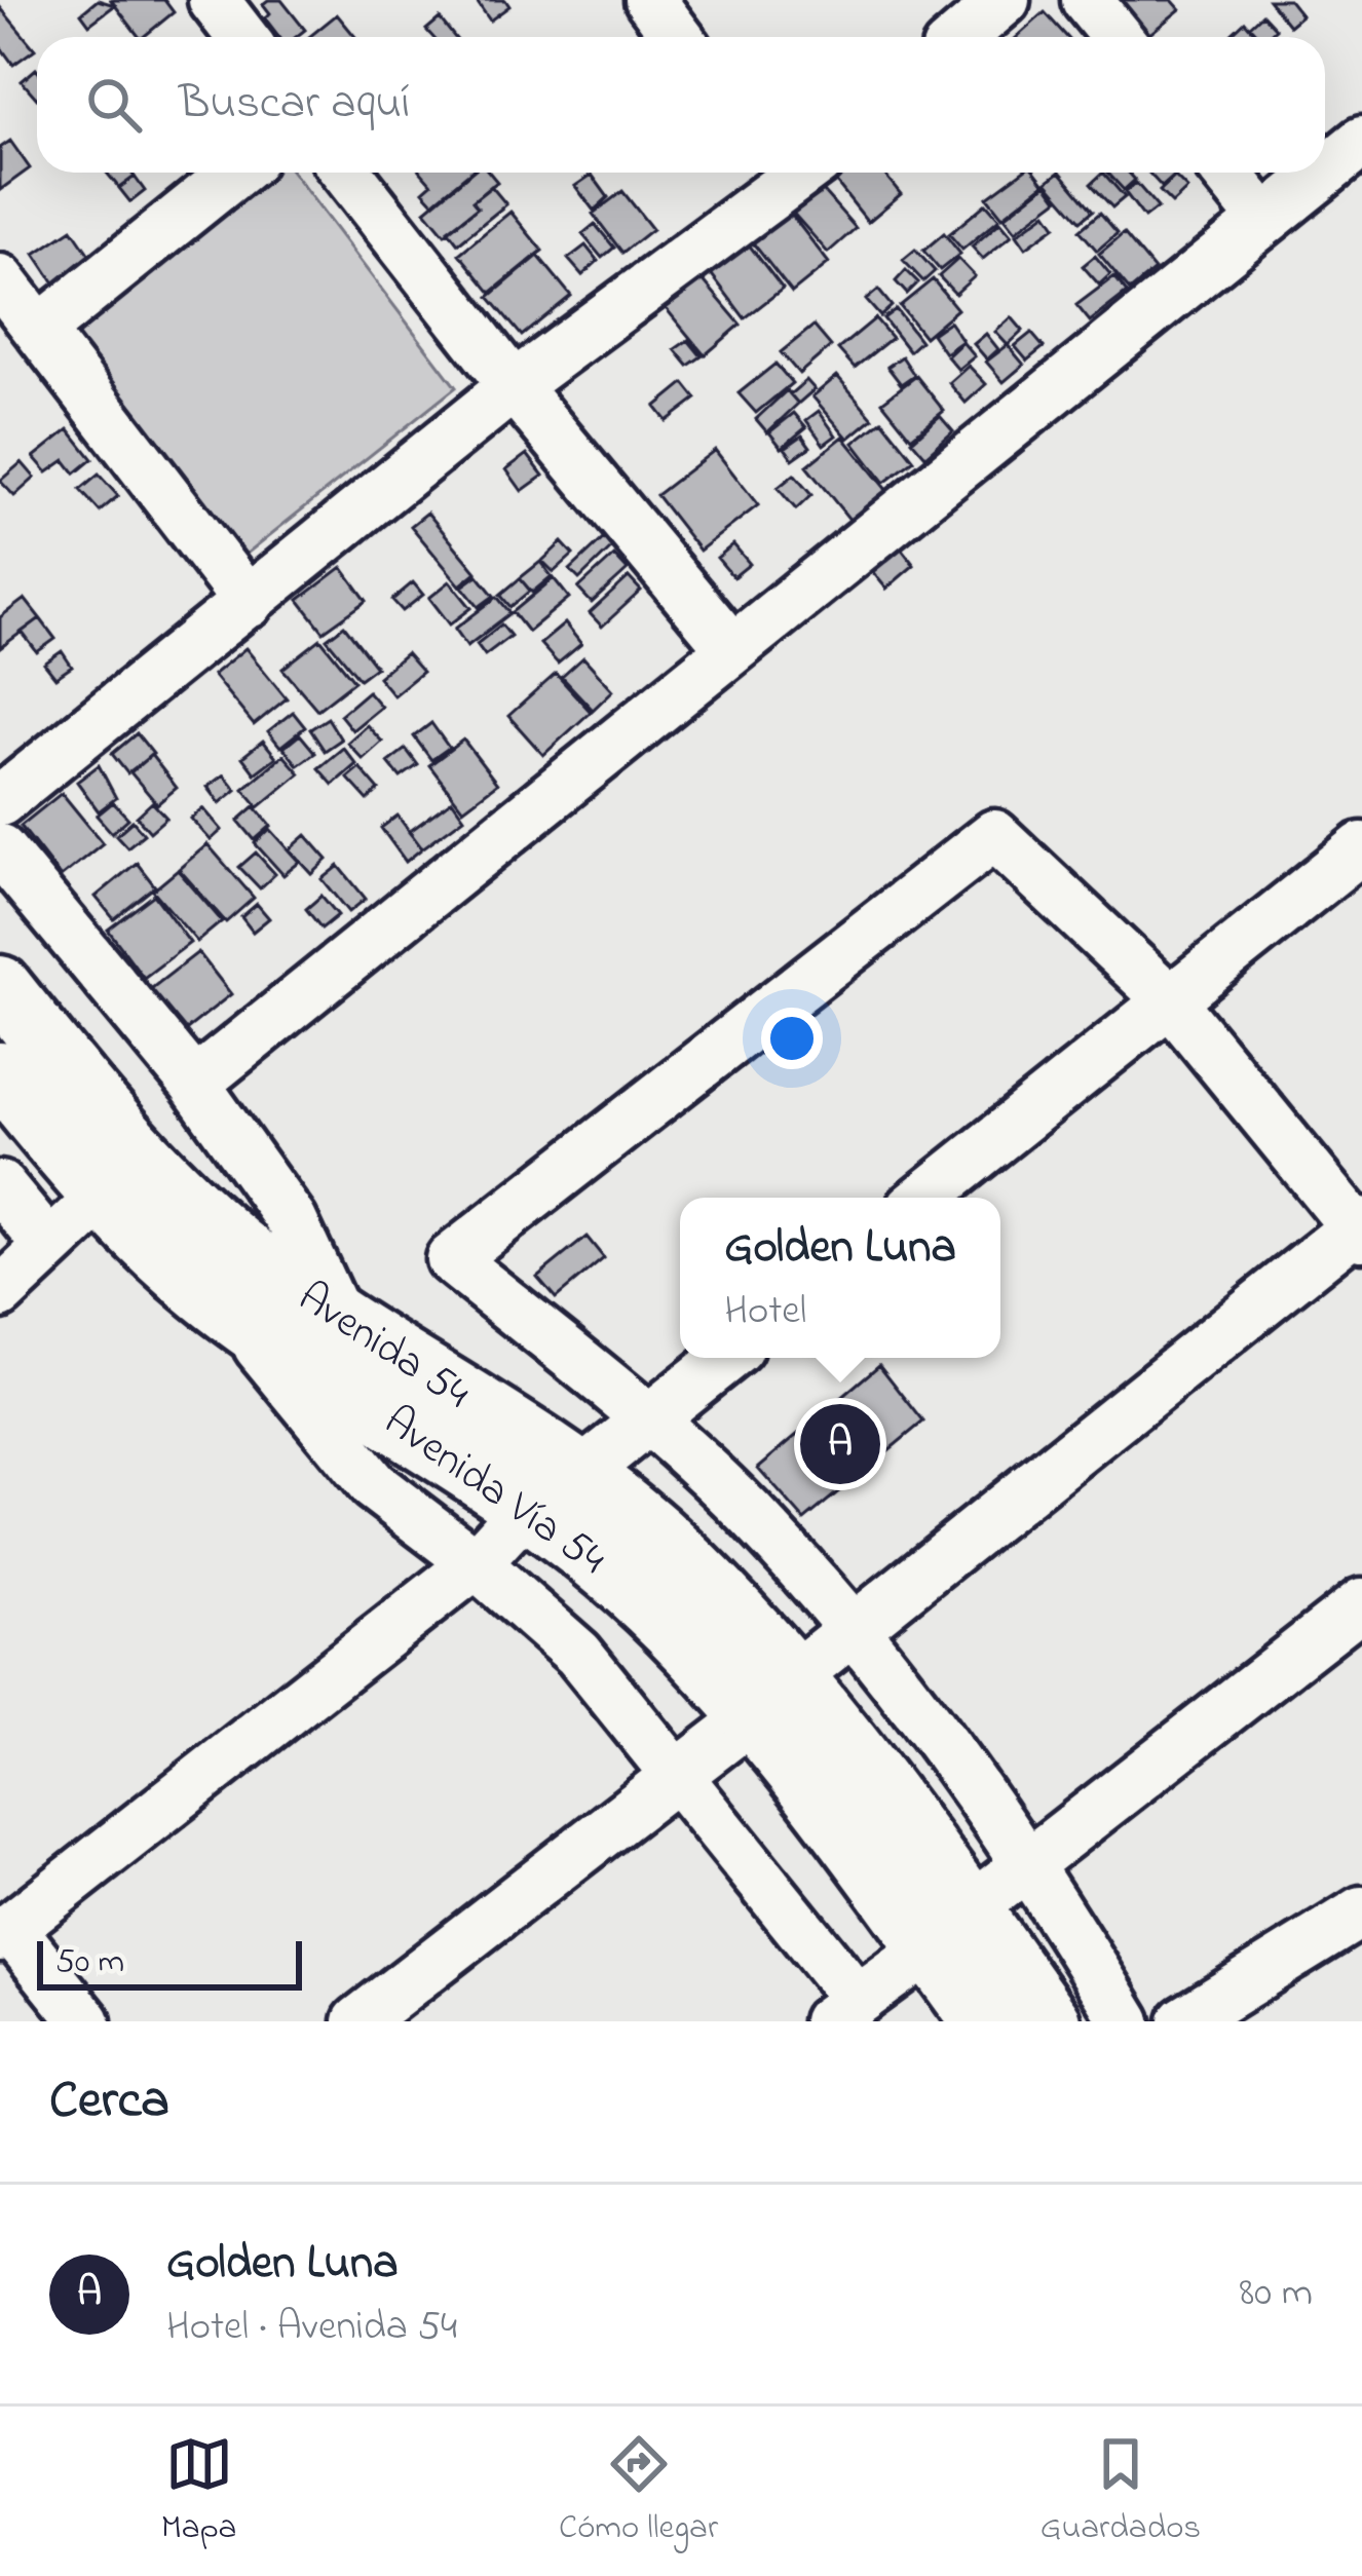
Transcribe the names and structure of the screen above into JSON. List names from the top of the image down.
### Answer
{
  "streets": {
    "main road": ["Avenida 54", "Avenida Vía 54"]
  },
  "crossings": [
    ["Avenida 54", "Avenida Vía 54"]
  ],
  "scale_bar": "50 m",
  "page": {
    "search": "Buscar aquí",
    "popup": ["Golden Luna", "Hotel"],
    "pins": "A",
    "scale": "50 m",
    "heading": "Cerca",
    "list": [
      {
        "mark": "A",
        "name": "Golden Luna",
        "note": "Hotel · Avenida 54",
        "value": "80 m"
      }
    ],
    "nav": ["Mapa", "Cómo llegar", "Guardados"]
  }
}
